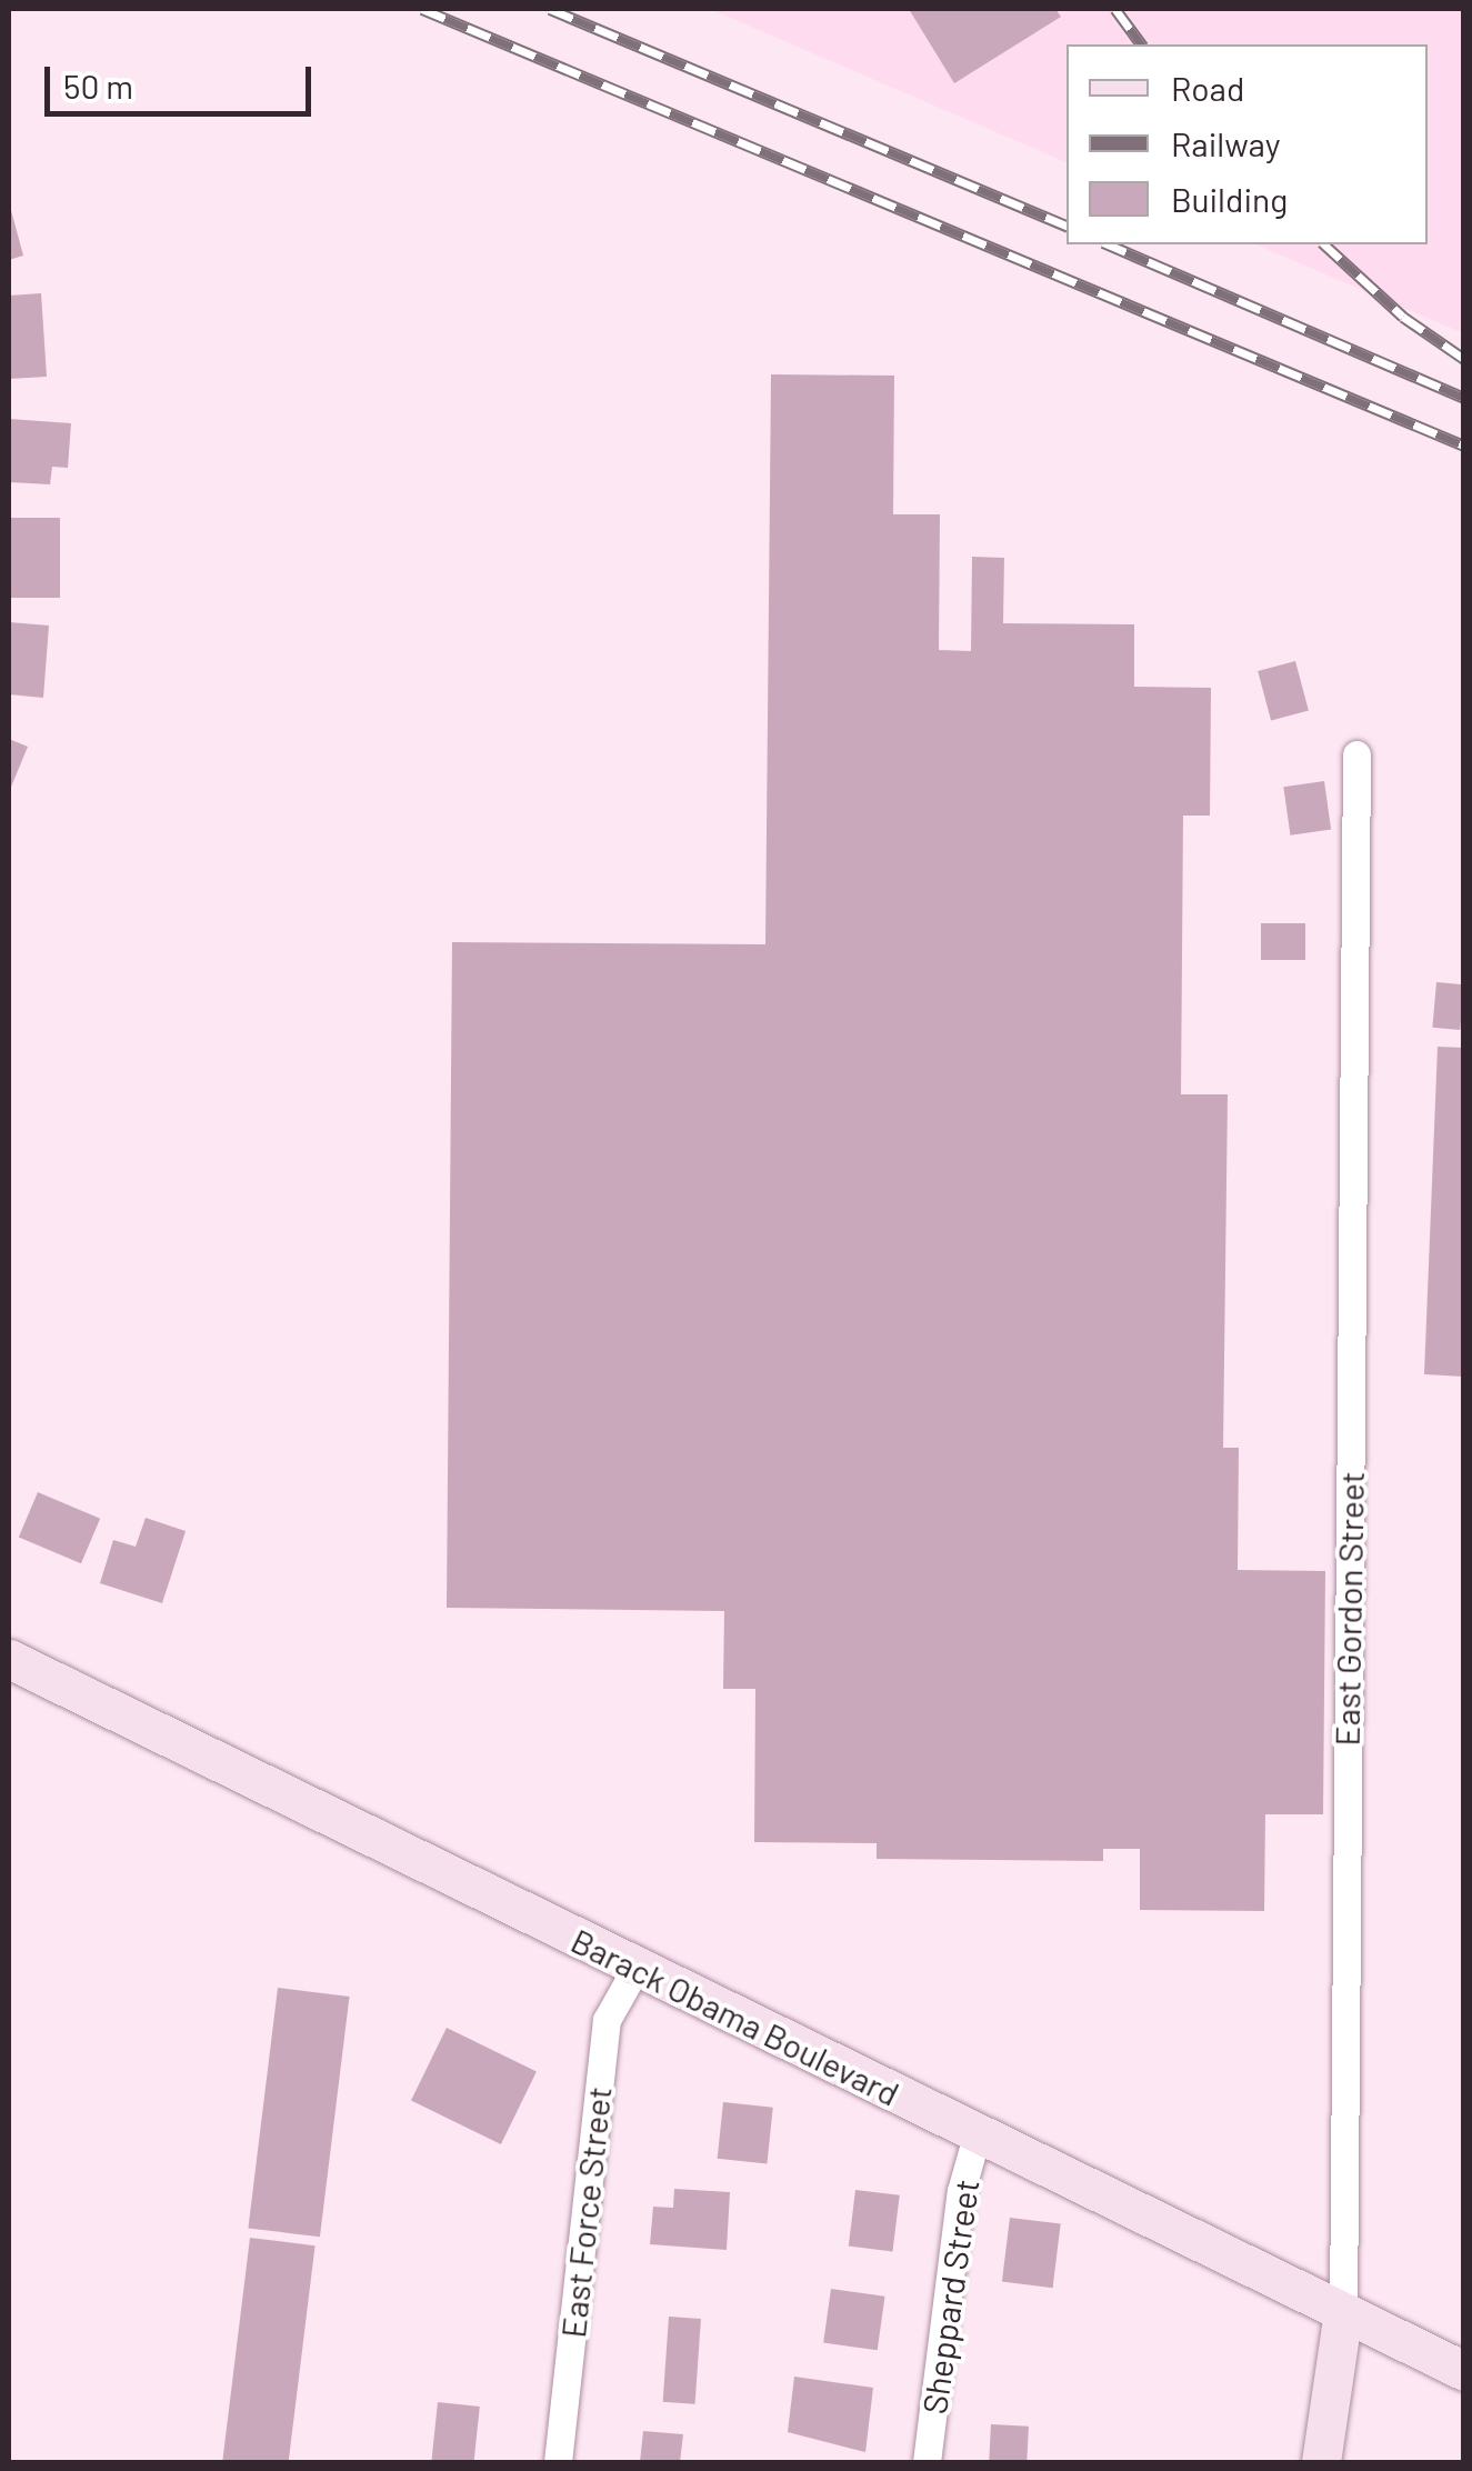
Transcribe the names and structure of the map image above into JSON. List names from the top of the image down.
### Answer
{
  "streets": {
    "main road": ["East Gordon Street", "Barack Obama Boulevard"],
    "street": ["East Force Street", "Sheppard Street"]
  },
  "crossings": [
    ["East Gordon Street", "Barack Obama Boulevard"],
    ["Barack Obama Boulevard", "East Force Street"],
    ["Barack Obama Boulevard", "Sheppard Street"]
  ],
  "legend": ["Road", "Railway", "Building"],
  "scale_bar": "50 m"
}
